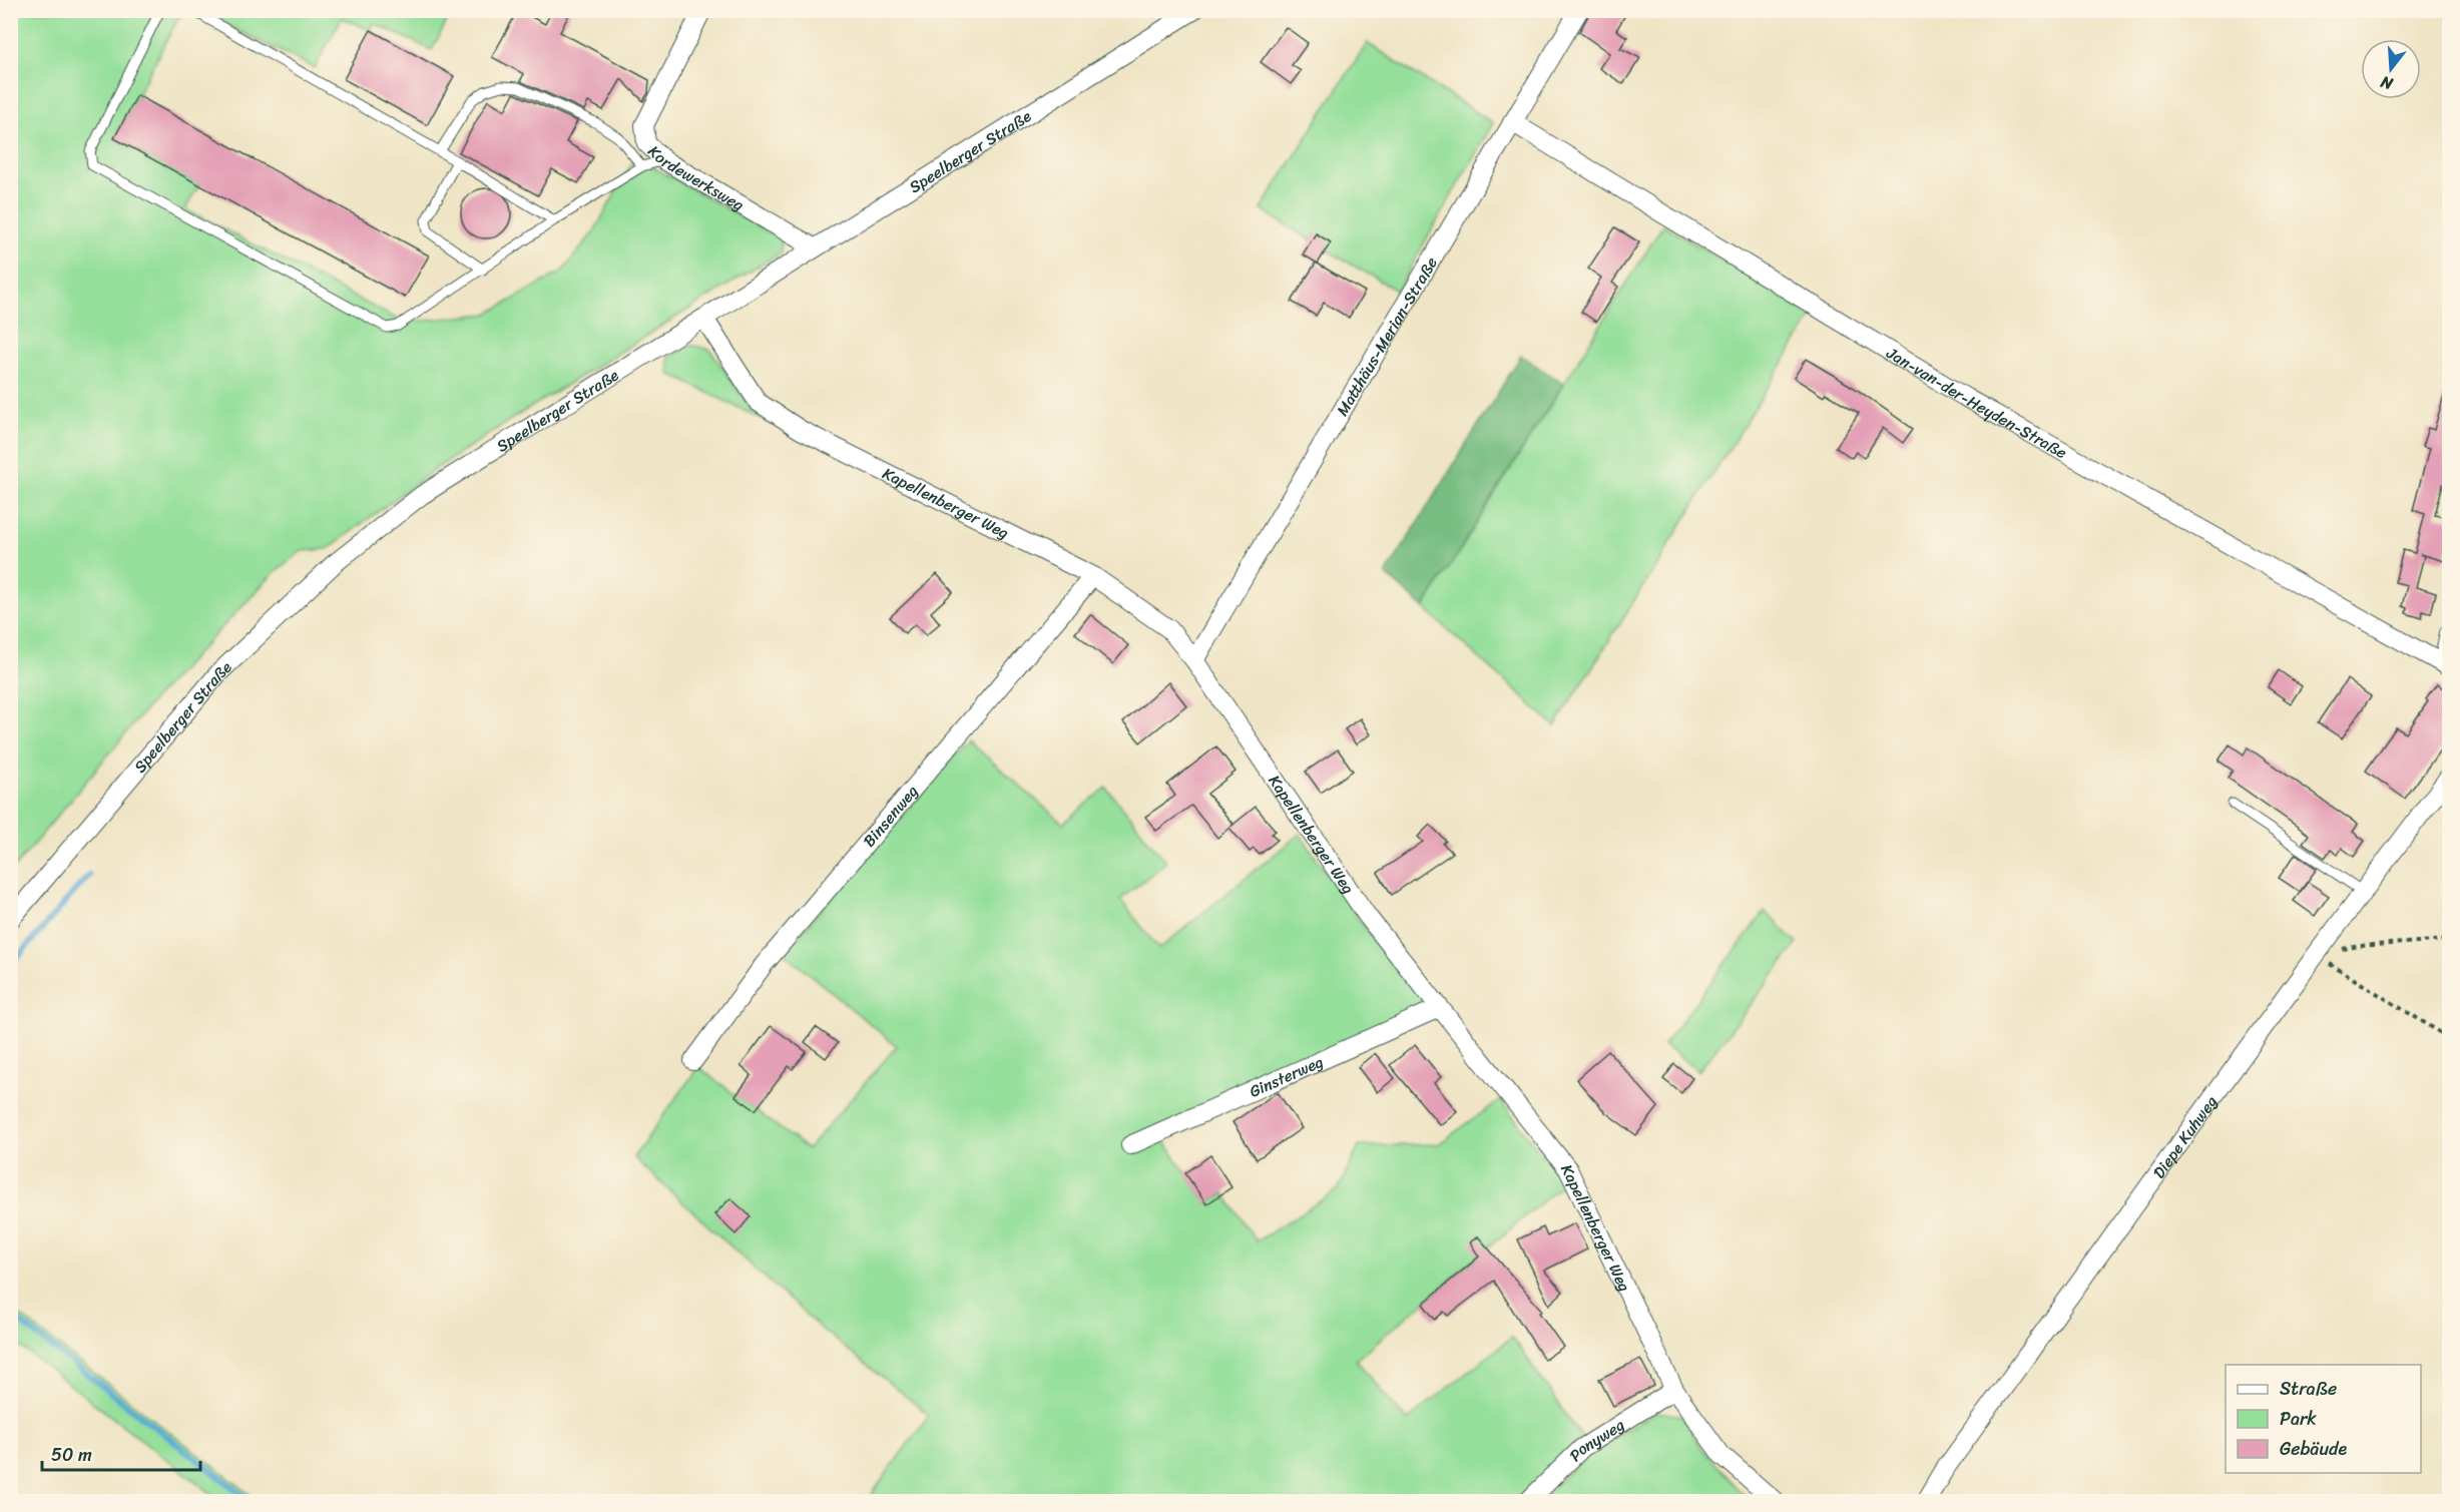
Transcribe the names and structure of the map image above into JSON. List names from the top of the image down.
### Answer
{
  "streets": {
    "street": [
      "Speelberger Straße",
      "Kordewerksweg",
      "Matthäus-Merian-Straße",
      "Jan-van-der-Heyden-Straße",
      "Kapellenberger Weg",
      "Binsenweg",
      "Ginsterweg",
      "Diepe Kuhweg",
      "Ponyweg"
    ]
  },
  "crossings": [
    ["Speelberger Straße", "Kordewerksweg"],
    ["Speelberger Straße", "Kapellenberger Weg"],
    ["Matthäus-Merian-Straße", "Jan-van-der-Heyden-Straße"],
    ["Matthäus-Merian-Straße", "Kapellenberger Weg"],
    ["Kapellenberger Weg", "Binsenweg"],
    ["Kapellenberger Weg", "Ginsterweg"],
    ["Kapellenberger Weg", "Ponyweg"]
  ],
  "legend": ["Straße", "Park", "Gebäude"],
  "scale_bar": "50 m",
  "north": "bottom"
}
